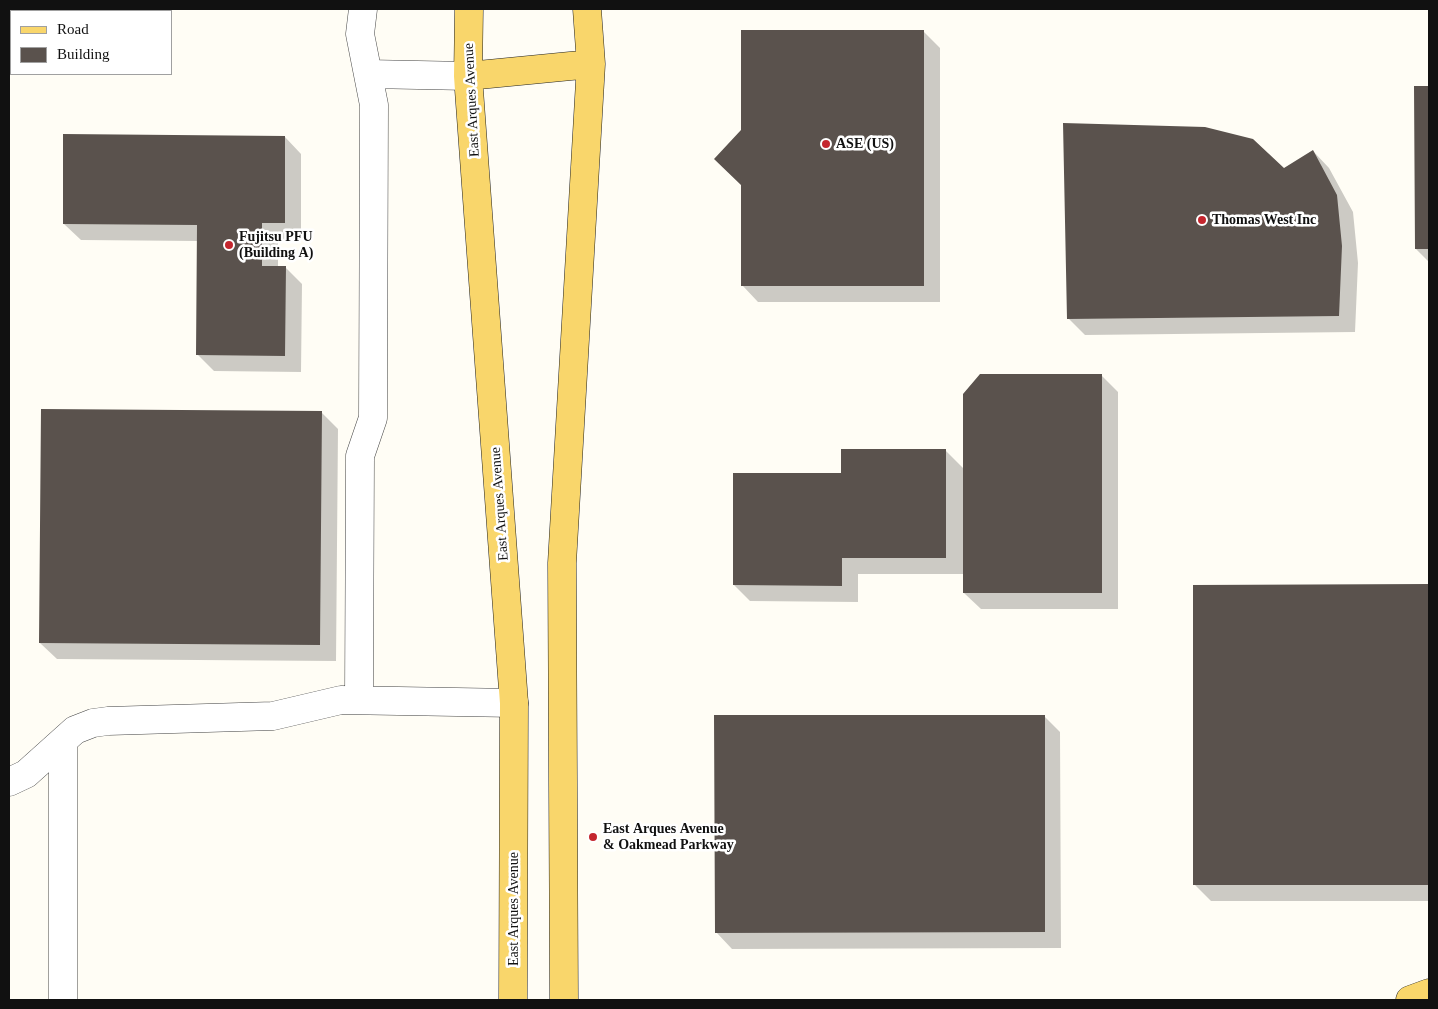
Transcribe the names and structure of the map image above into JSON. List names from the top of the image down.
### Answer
{
  "streets": {
    "main road": ["East Arques Avenue"]
  },
  "places": [
    "ASE (US)",
    "Thomas West Inc",
    "Fujitsu PFU (Building A)",
    "East Arques Avenue & Oakmead Parkway"
  ],
  "legend": ["Road", "Building"]
}
